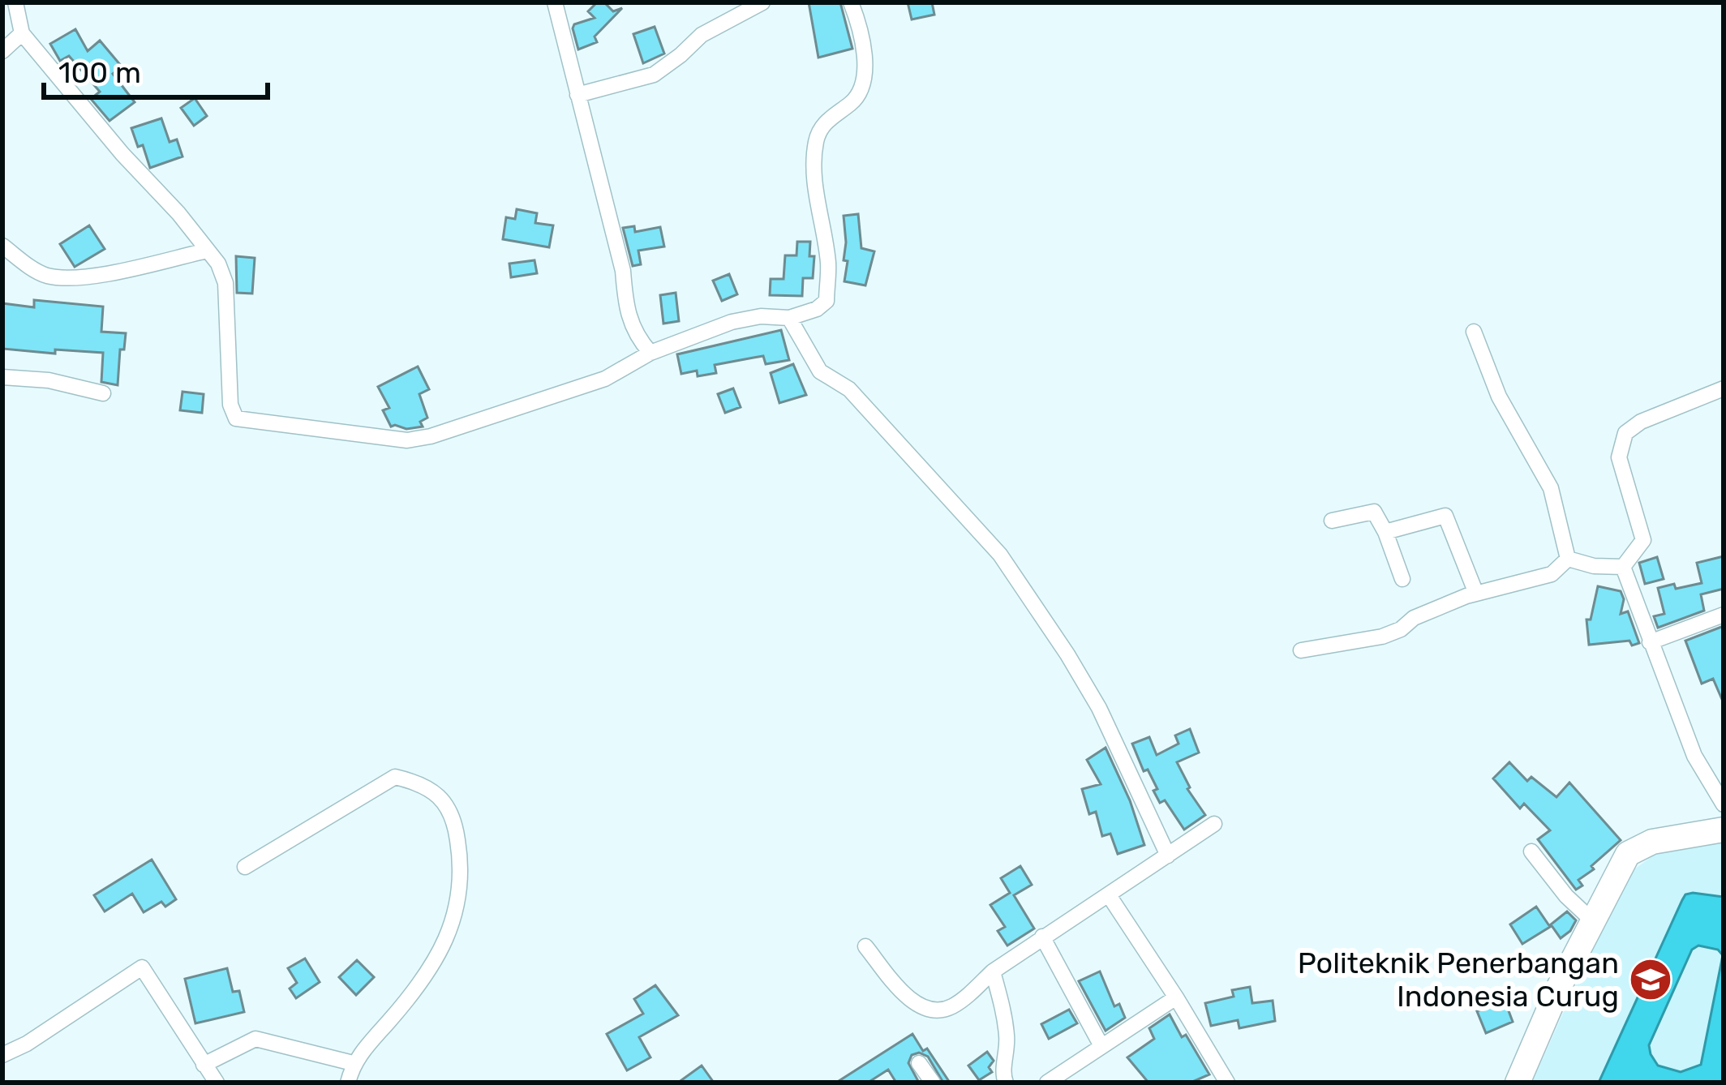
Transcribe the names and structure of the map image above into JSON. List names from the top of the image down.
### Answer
{
  "places": {
    "school or university": ["Politeknik Penerbangan Indonesia Curug"]
  },
  "scale_bar": "100 m"
}
